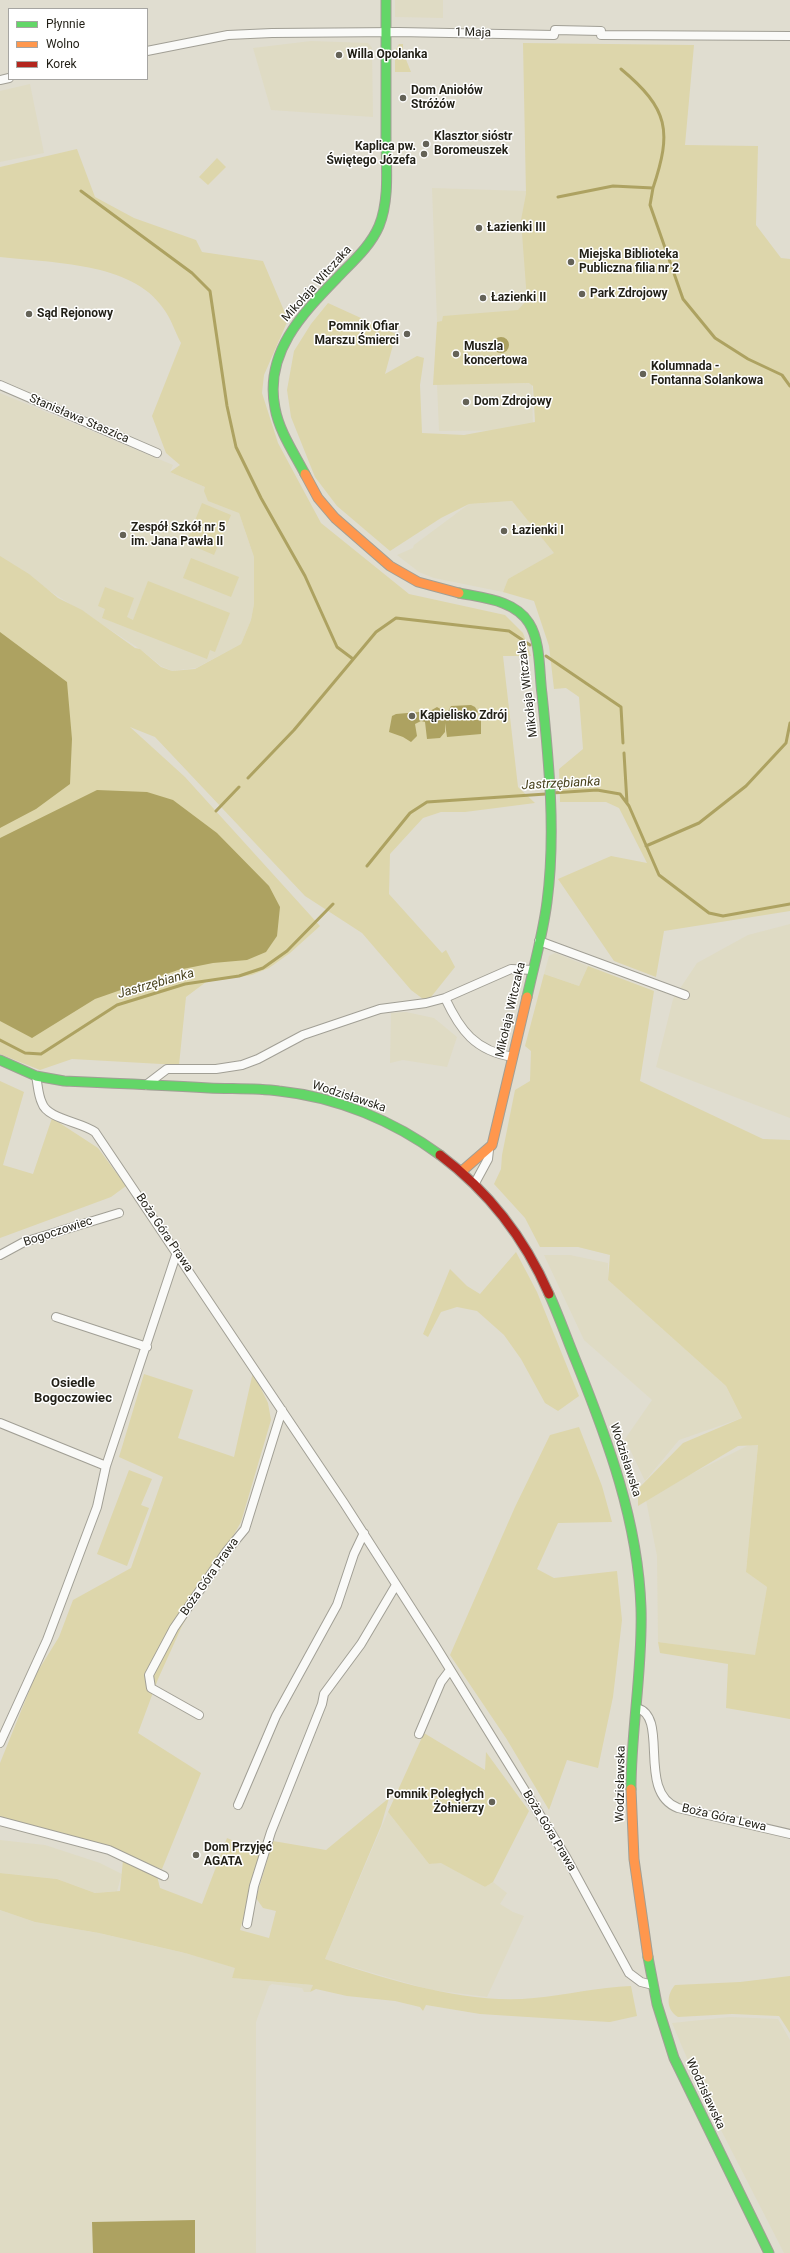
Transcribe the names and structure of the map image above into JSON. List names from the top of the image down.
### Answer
{
  "streets": {
    "main road": ["Mikołaja Witczaka", "Wodzisławska"],
    "street": [
      "1 Maja",
      "Stanisława Staszica",
      "Bogoczowiec",
      "Boża Góra Prawa",
      "Boża Góra Lewa"
    ]
  },
  "crossings": [
    ["1 Maja", "Mikołaja Witczaka"],
    ["Mikołaja Witczaka", "Wodzisławska"],
    ["Wodzisławska", "Boża Góra Prawa"],
    ["Wodzisławska", "Boża Góra Lewa"]
  ],
  "districts": ["Osiedle Bogoczowiec"],
  "water": ["Jastrzębianka"],
  "places": [
    "Willa Opolanka",
    "Dom Aniołów Stróżów",
    "Klasztor sióstr Boromeuszek",
    "Kaplica pw. Świętego Józefa",
    "Łazienki III",
    "Miejska Biblioteka Publiczna filia nr 2",
    "Park Zdrojowy",
    "Łazienki II",
    "Sąd Rejonowy",
    "Pomnik Ofiar Marszu Śmierci",
    "Muszla koncertowa",
    "Kolumnada - Fontanna Solankowa",
    "Dom Zdrojowy",
    "Łazienki I",
    "Zespół Szkół nr 5 im. Jana Pawła II",
    "Kąpielisko Zdrój",
    "Pomnik Poległych Żołnierzy",
    "Dom Przyjęć AGATA"
  ],
  "legend": ["Płynnie", "Wolno", "Korek"]
}
